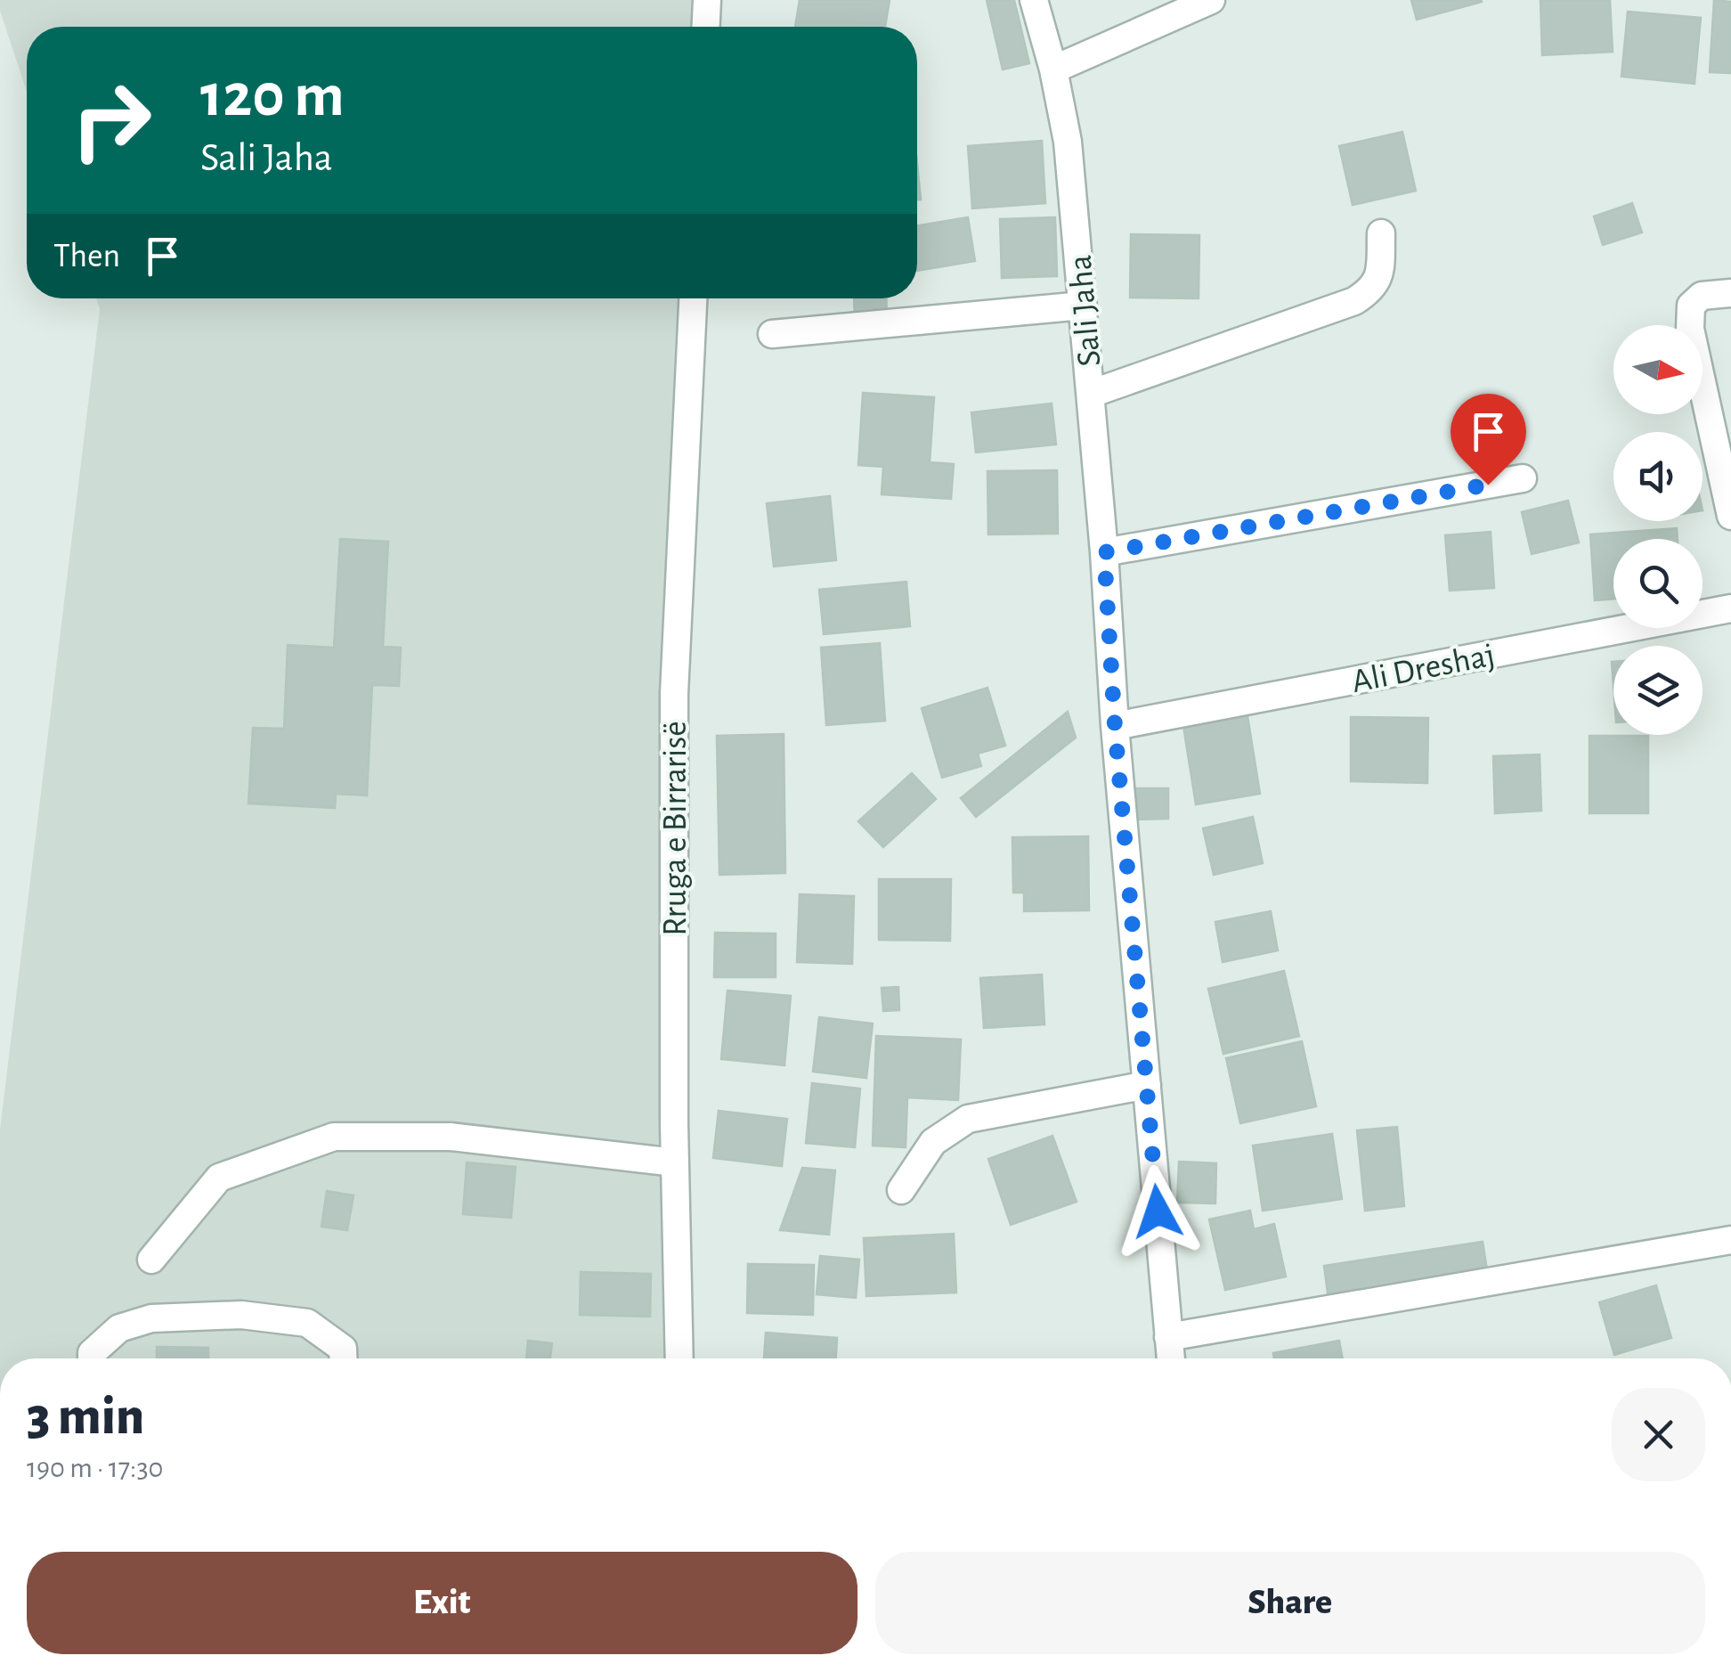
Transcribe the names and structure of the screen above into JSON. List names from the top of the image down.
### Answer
{
  "streets": {
    "street": ["Sali Jaha", "Ali Dreshaj", "Rruga e Birrarisë"]
  },
  "crossings": [
    ["Sali Jaha", "Ali Dreshaj"]
  ],
  "north": "right",
  "page": {
    "turn": ["120 m", "Sali Jaha"],
    "then": "Then",
    "heading": ["3 min", "190 m · 17:30"],
    "buttons": ["Exit", "Share"]
  }
}
